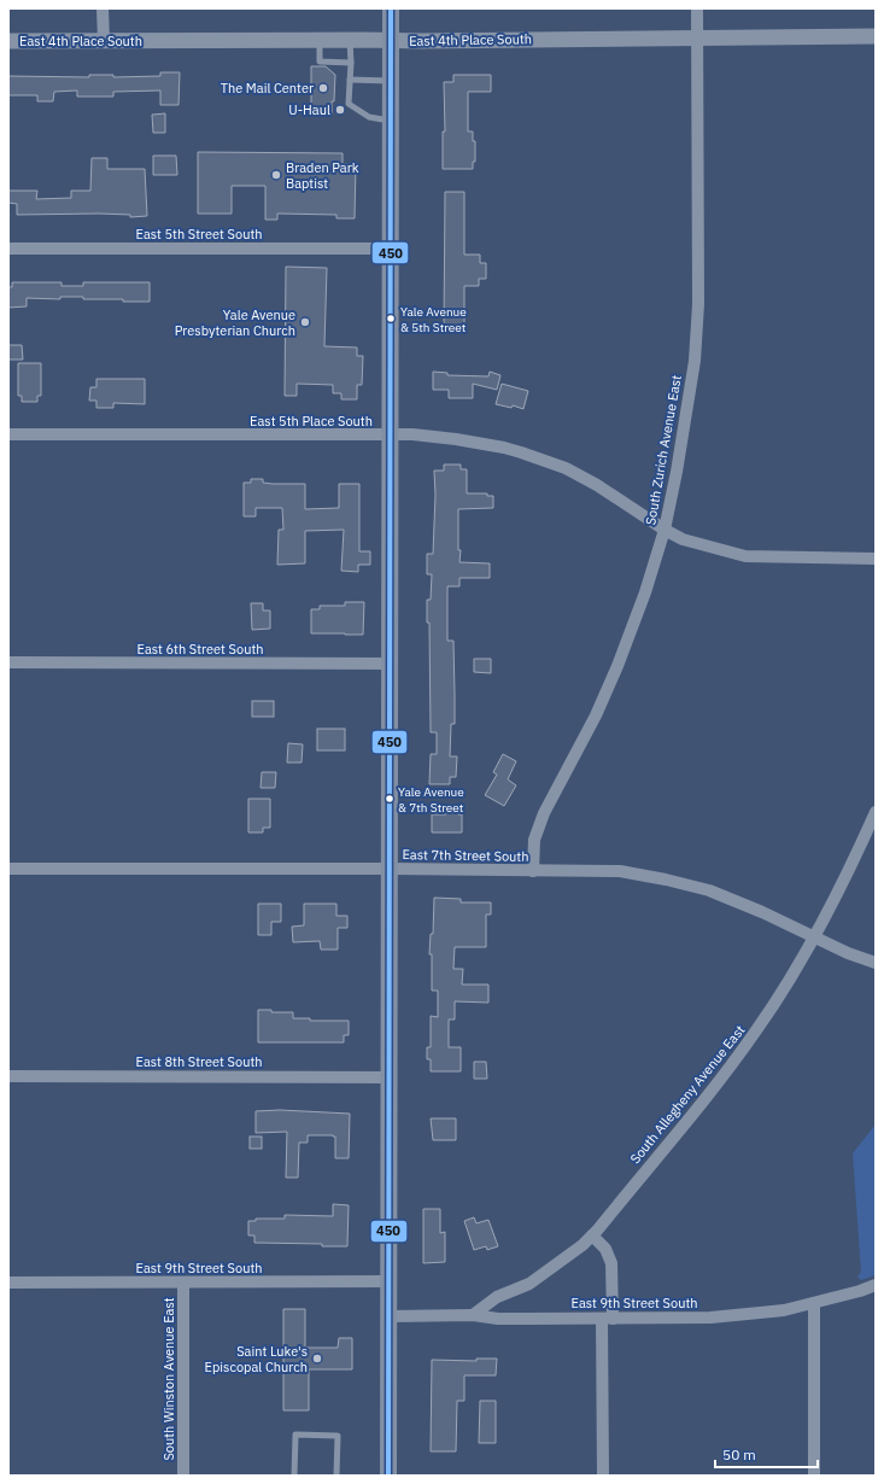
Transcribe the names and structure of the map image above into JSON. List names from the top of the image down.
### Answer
{
  "streets": {
    "street": [
      "East 4th Place South",
      "East 5th Street South",
      "East 5th Place South",
      "South Zurich Avenue East",
      "East 6th Street South",
      "East 7th Street South",
      "East 8th Street South",
      "South Allegheny Avenue East",
      "East 9th Street South",
      "South Winston Avenue East"
    ]
  },
  "crossings": [
    ["East 4th Place South", "South Zurich Avenue East"],
    ["East 5th Place South", "South Zurich Avenue East"],
    ["South Zurich Avenue East", "East 7th Street South"],
    ["East 7th Street South", "South Allegheny Avenue East"],
    ["South Allegheny Avenue East", "East 9th Street South"],
    ["East 9th Street South", "South Winston Avenue East"]
  ],
  "places": [
    "The Mail Center",
    "U-Haul",
    "Braden Park Baptist",
    "Yale Avenue & 5th Street",
    "Yale Avenue Presbyterian Church",
    "Yale Avenue & 7th Street",
    "Saint Luke's Episcopal Church"
  ],
  "lines": ["transit line 450"],
  "scale_bar": "50 m"
}
